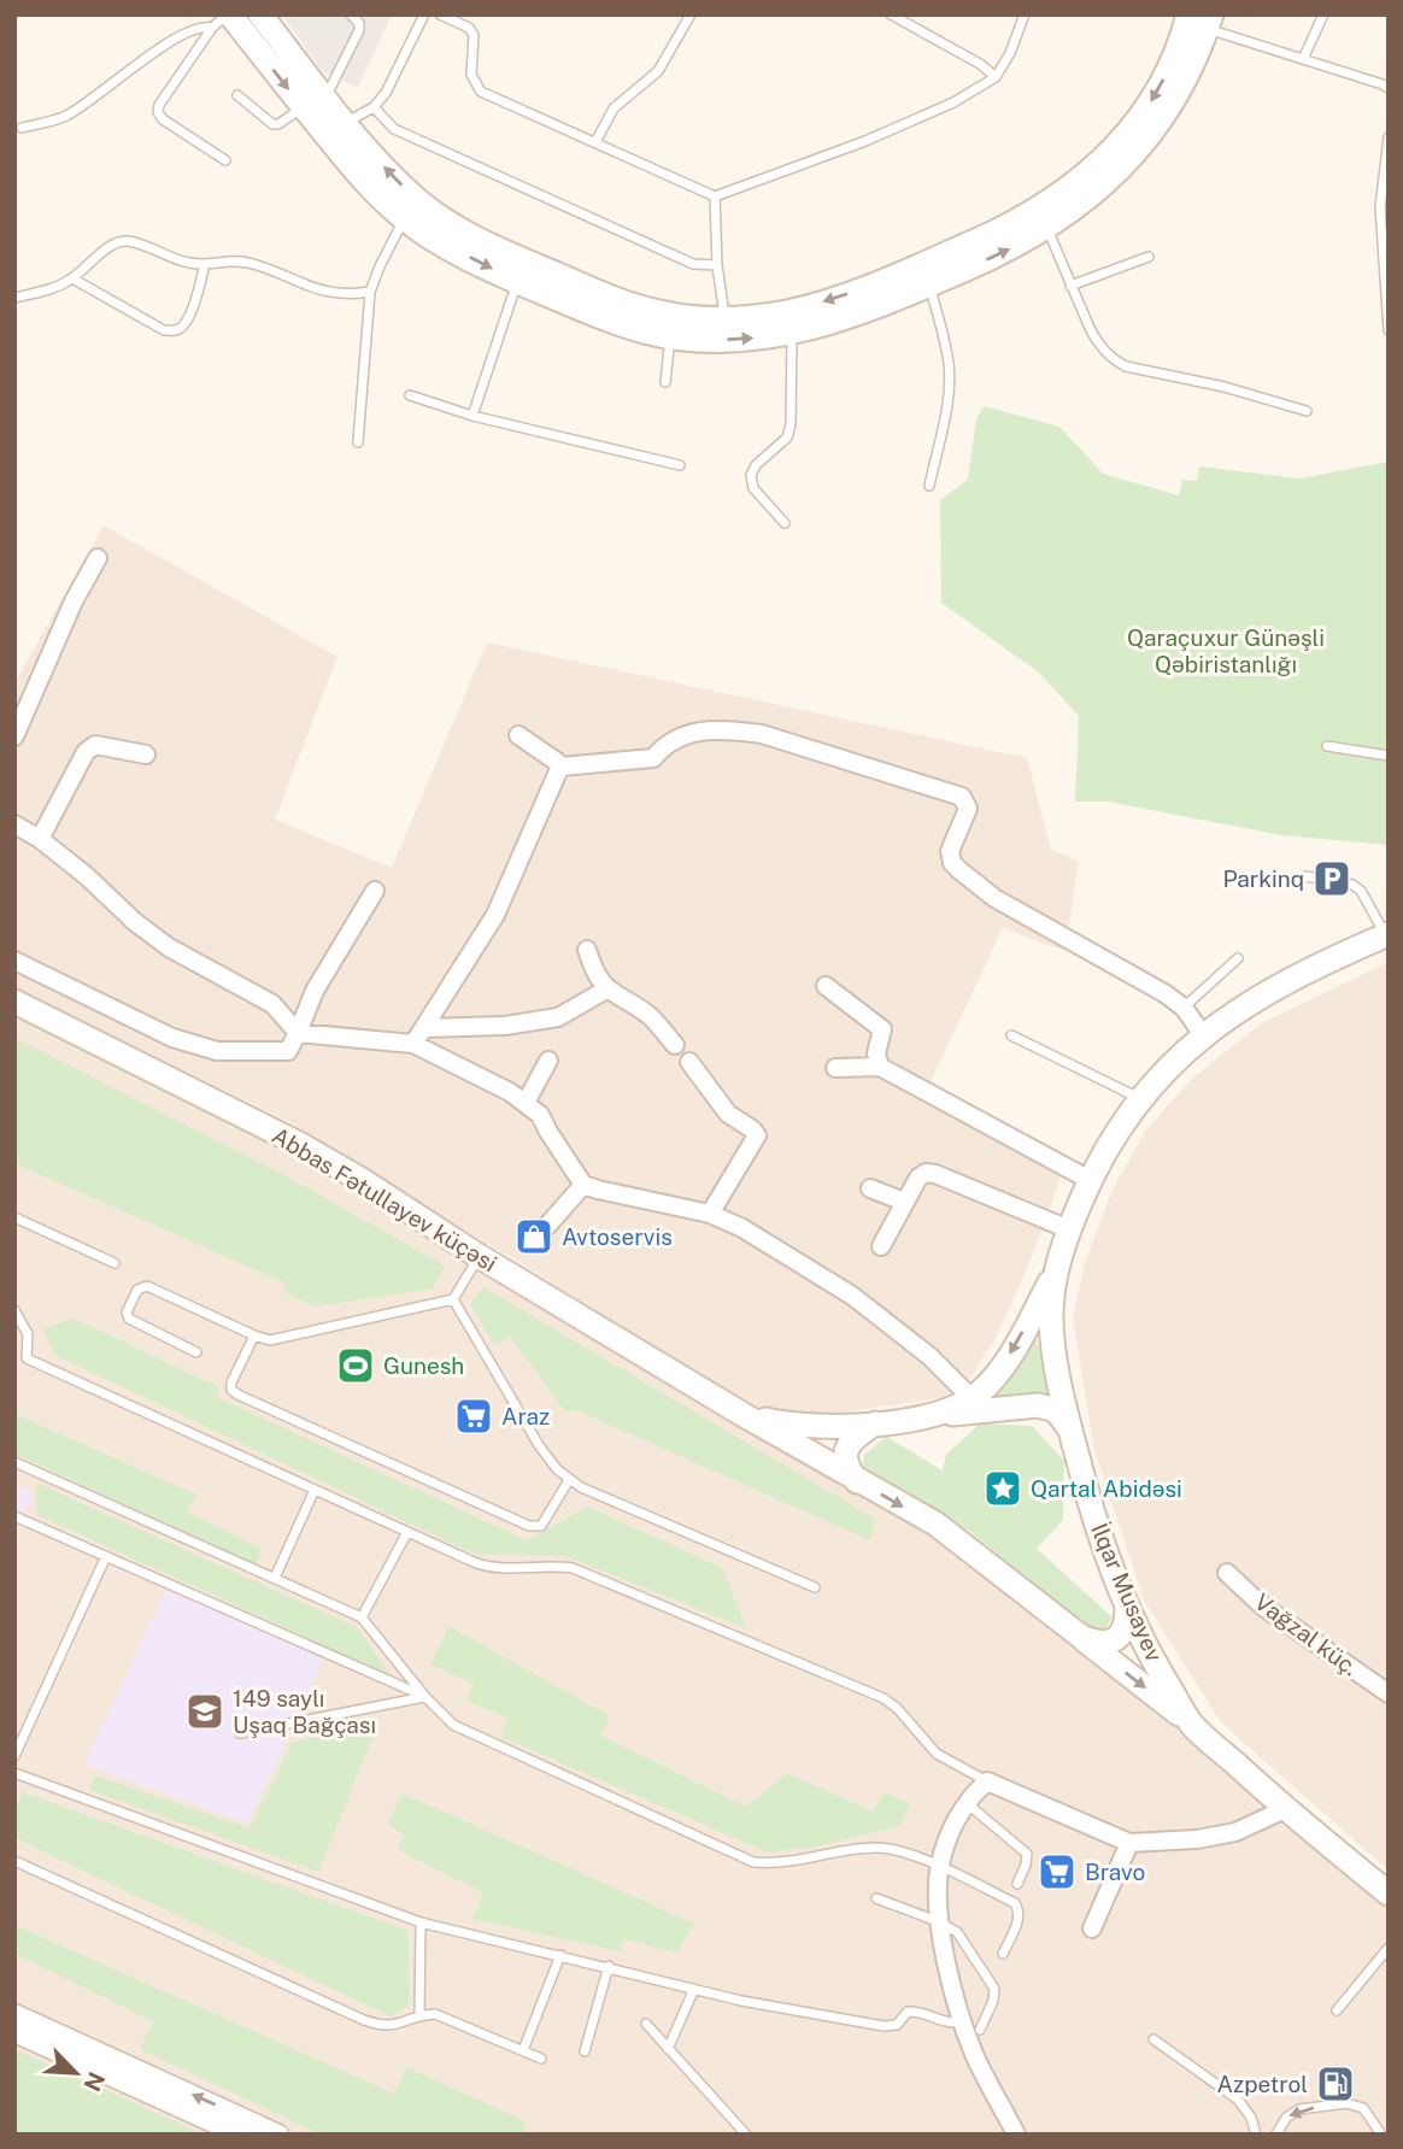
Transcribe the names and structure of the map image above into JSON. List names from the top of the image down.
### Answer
{
  "streets": {
    "main road": ["Abbas Fətullayev küçəsi", "İlqar Musayev"],
    "street": ["Vağzal küç."]
  },
  "crossings": [
    ["Abbas Fətullayev küçəsi", "İlqar Musayev"]
  ],
  "parks": ["Qaraçuxur Günəşli Qəbiristanlığı"],
  "places": {
    "parking": ["Parkinq"],
    "shop": ["Avtoservis"],
    "sports": ["Gunesh"],
    "supermarket": ["Araz", "Bravo"],
    "place": ["Qartal Abidəsi"],
    "school or university": ["149 saylı Uşaq Bağçası"],
    "fuel station": ["Azpetrol"]
  },
  "north": "bottom right"
}
